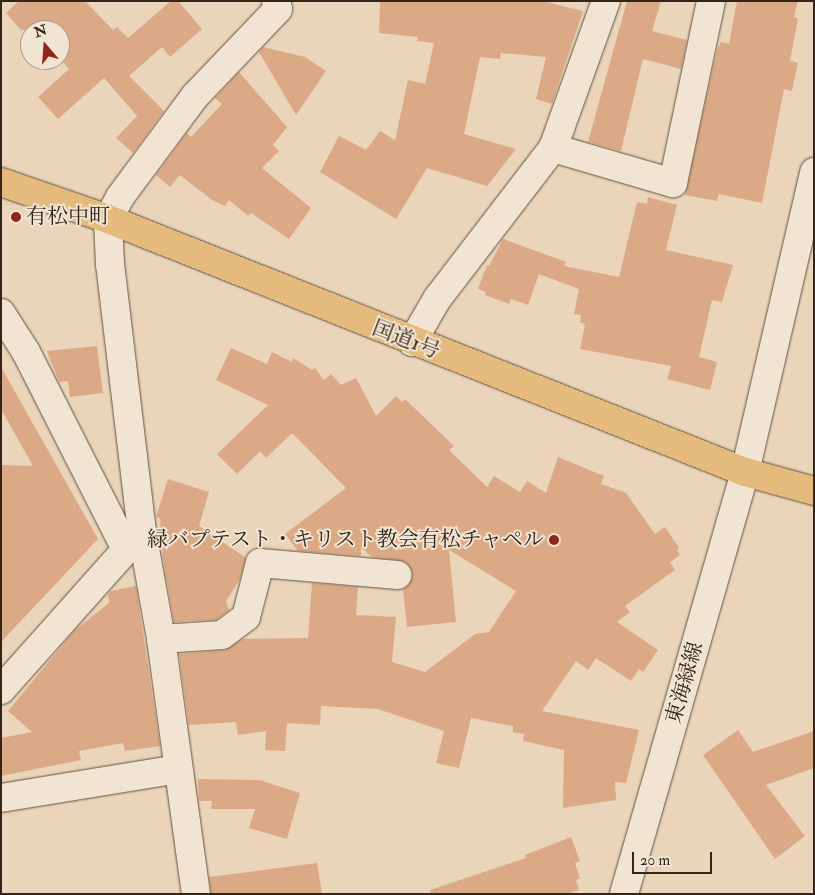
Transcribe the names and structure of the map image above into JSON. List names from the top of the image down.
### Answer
{
  "streets": {
    "highway": ["国道1号"],
    "street": ["東海緑線"]
  },
  "crossings": [
    ["国道1号", "東海緑線"]
  ],
  "places": ["有松中町", "緑バプテスト・キリスト教会有松チャペル"],
  "scale_bar": "20 m",
  "north": "top"
}
